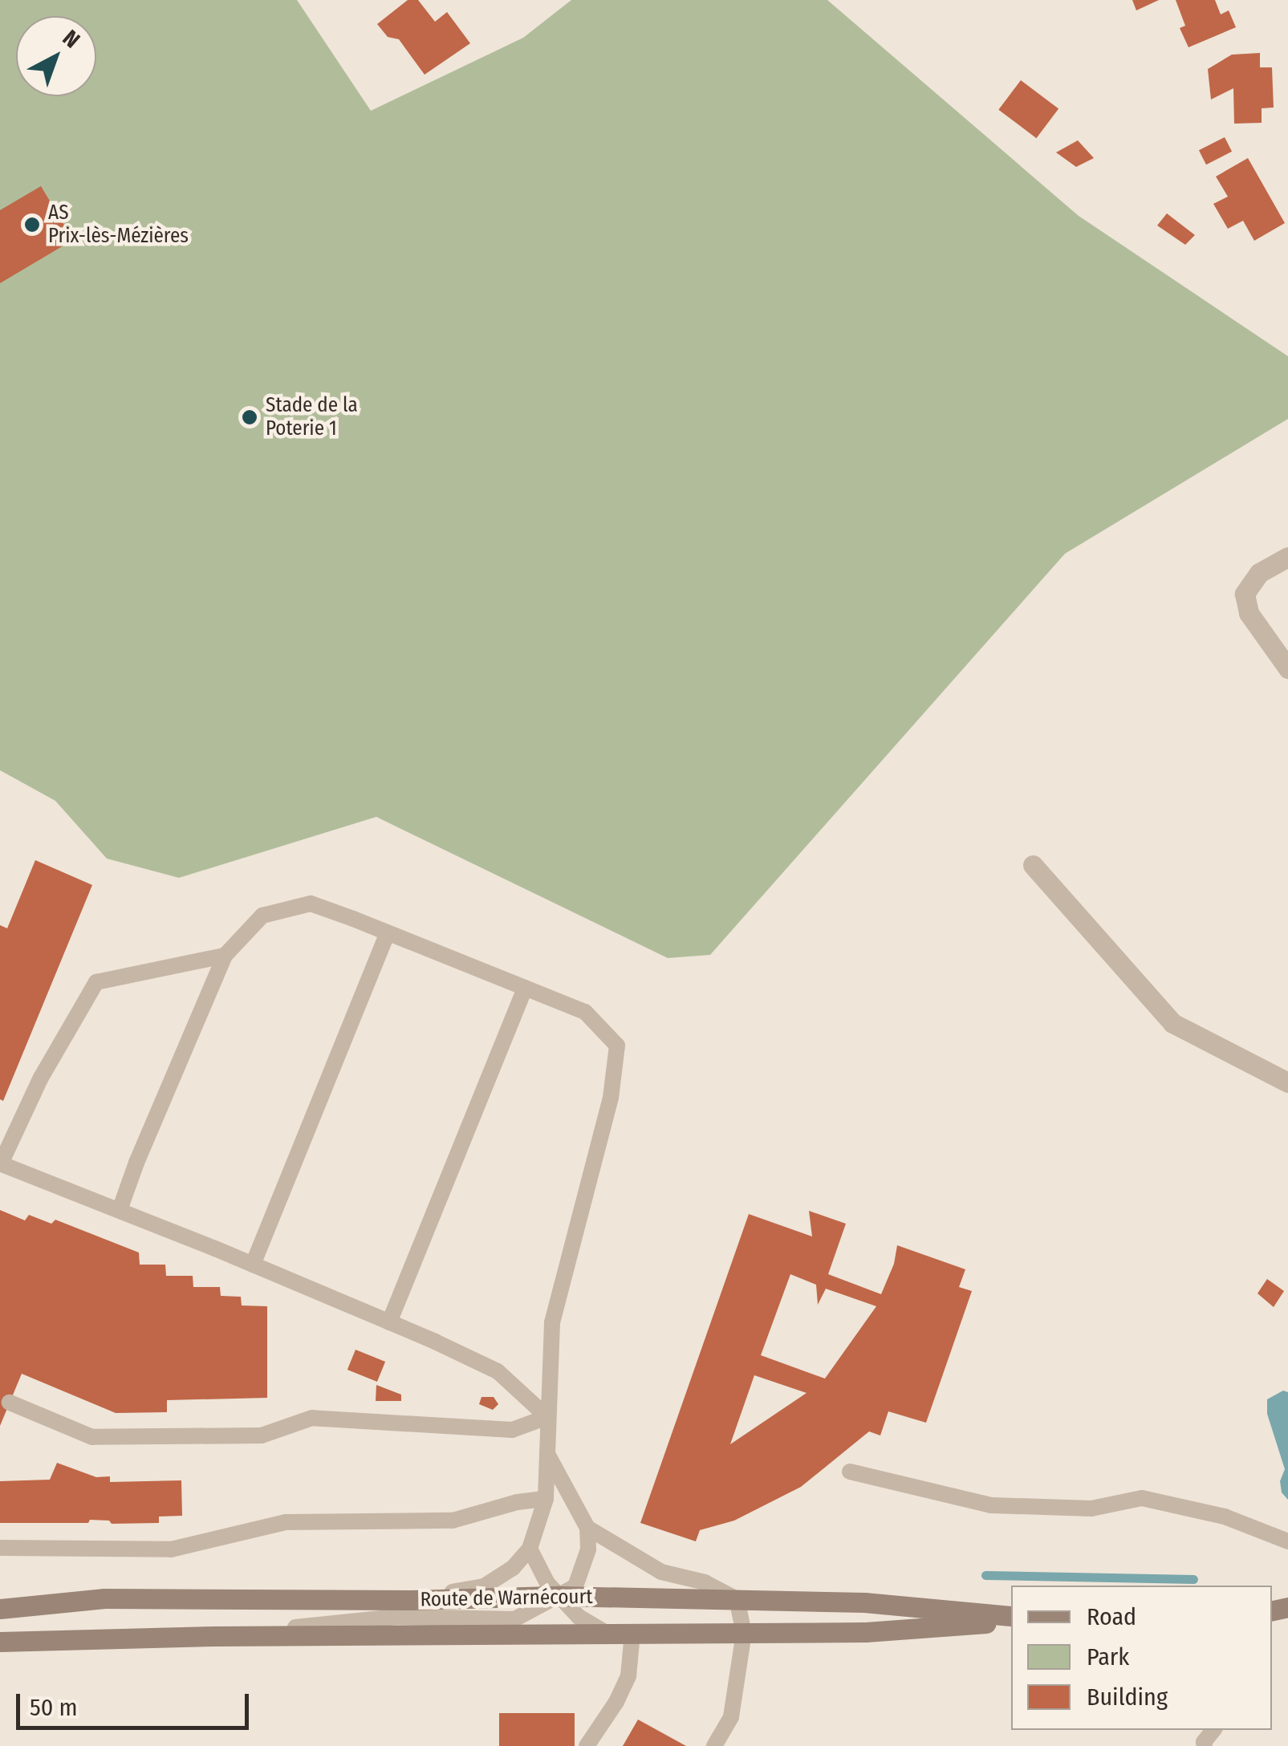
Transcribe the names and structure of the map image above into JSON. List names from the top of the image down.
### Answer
{
  "streets": {
    "main road": ["Route de Warnécourt"]
  },
  "places": ["AS Prix-lès-Mézières", "Stade de la Poterie 1"],
  "legend": ["Road", "Park", "Building"],
  "scale_bar": "50 m",
  "north": "top right"
}
